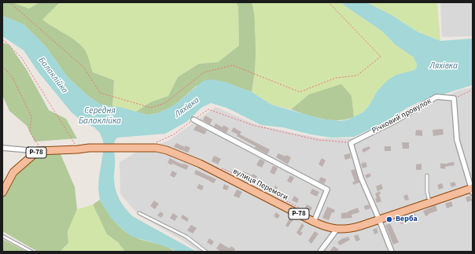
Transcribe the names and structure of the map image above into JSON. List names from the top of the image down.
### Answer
{
  "streets": {
    "main road": ["Р-78", "вулиця Перемоги"],
    "street": ["Річковий провулок"]
  },
  "crossings": [
    ["Р-78", "вулиця Перемоги"]
  ],
  "water": ["Ляхівка", "Балаклійка", "Середня Балаклійка"],
  "places": ["Верба"]
}
